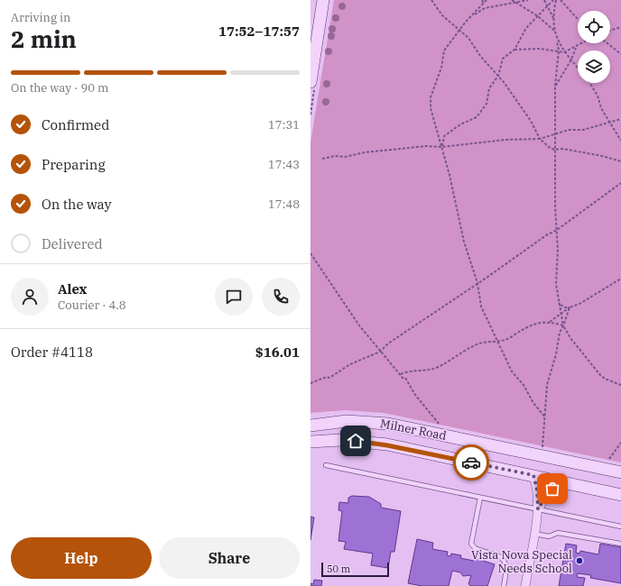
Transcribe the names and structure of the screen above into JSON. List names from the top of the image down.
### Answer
{
  "streets": {
    "main road": ["Milner Road"]
  },
  "places": ["Vista Nova Special Needs School"],
  "scale_bar": "50 m",
  "page": {
    "heading": ["2 min", "Arriving in", "17:52–17:57"],
    "panel": [
      "Alex",
      "Courier · 4.8",
      "Order #4118",
      "$16.01"
    ],
    "bar": "On the way · 90 m",
    "list": [
      ["Confirmed", "17:31"],
      ["Preparing", "17:43"],
      ["On the way", "17:48"],
      "Delivered"
    ],
    "buttons": ["Help", "Share"],
    "scale": "50 m"
  }
}
